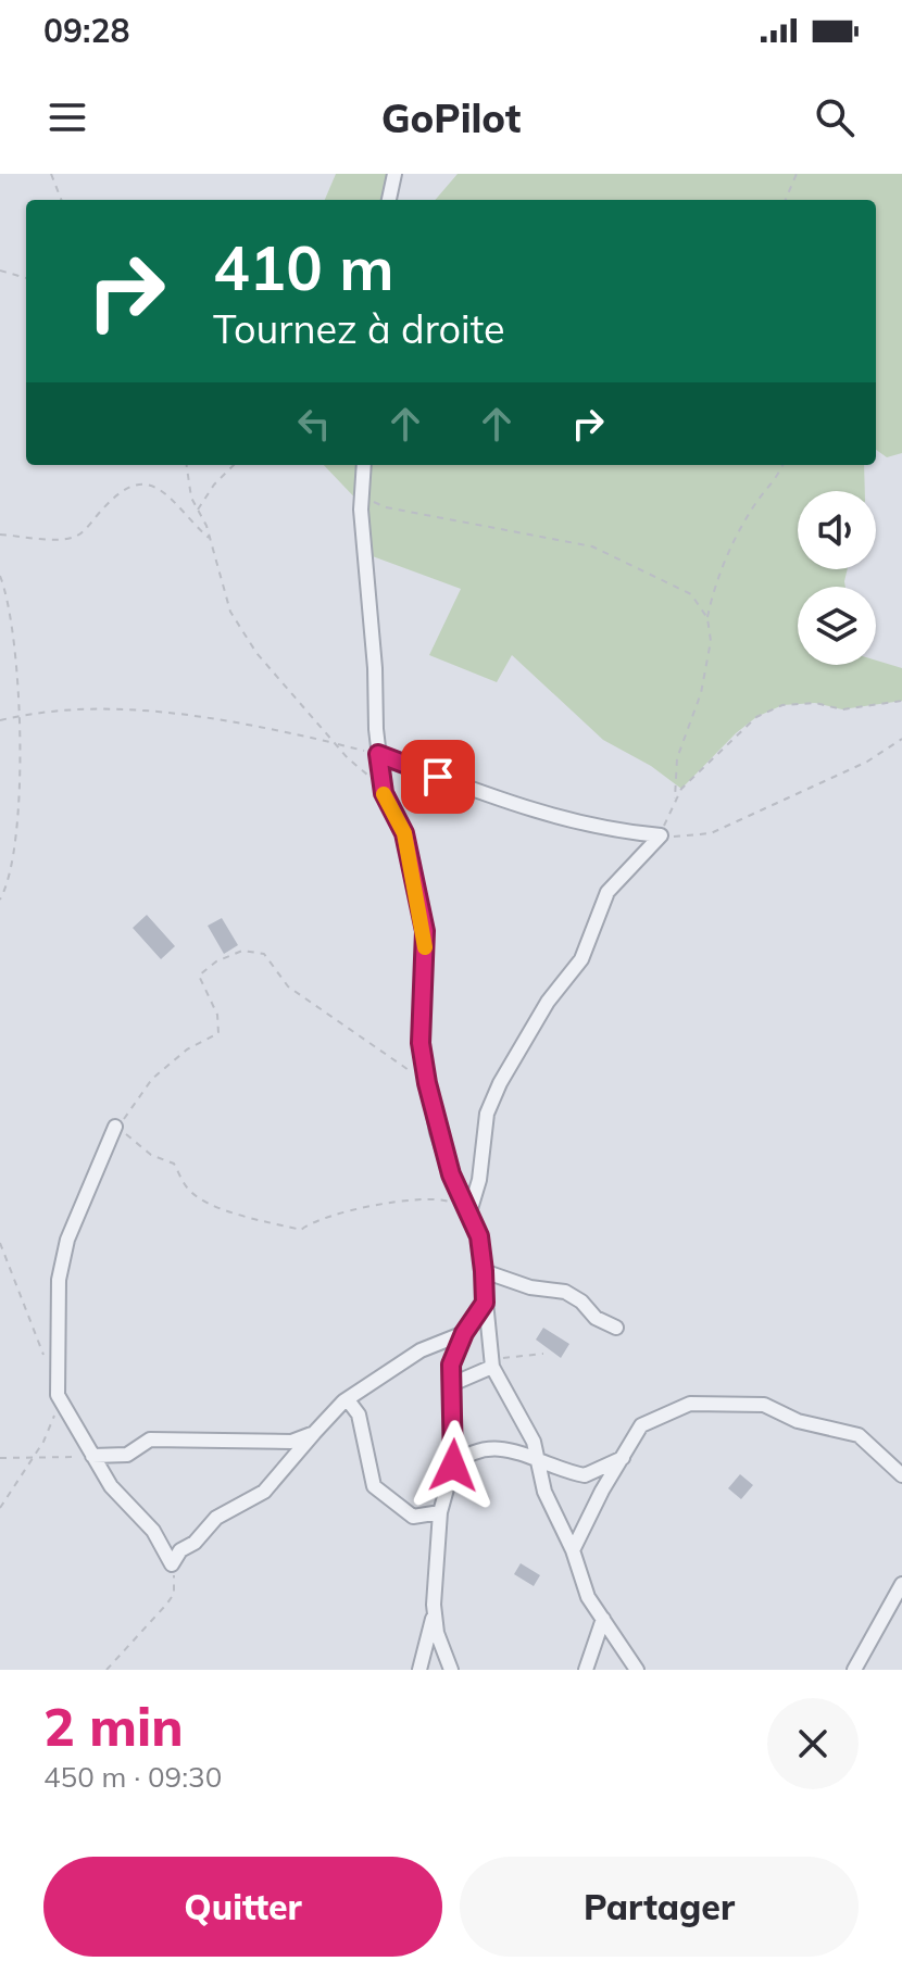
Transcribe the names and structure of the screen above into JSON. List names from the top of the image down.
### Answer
{
  "page": {
    "status": "09:28",
    "header": "GoPilot",
    "turn": ["410 m", "Tournez à droite"],
    "heading": ["2 min", "450 m · 09:30"],
    "buttons": ["Quitter", "Partager"]
  }
}
